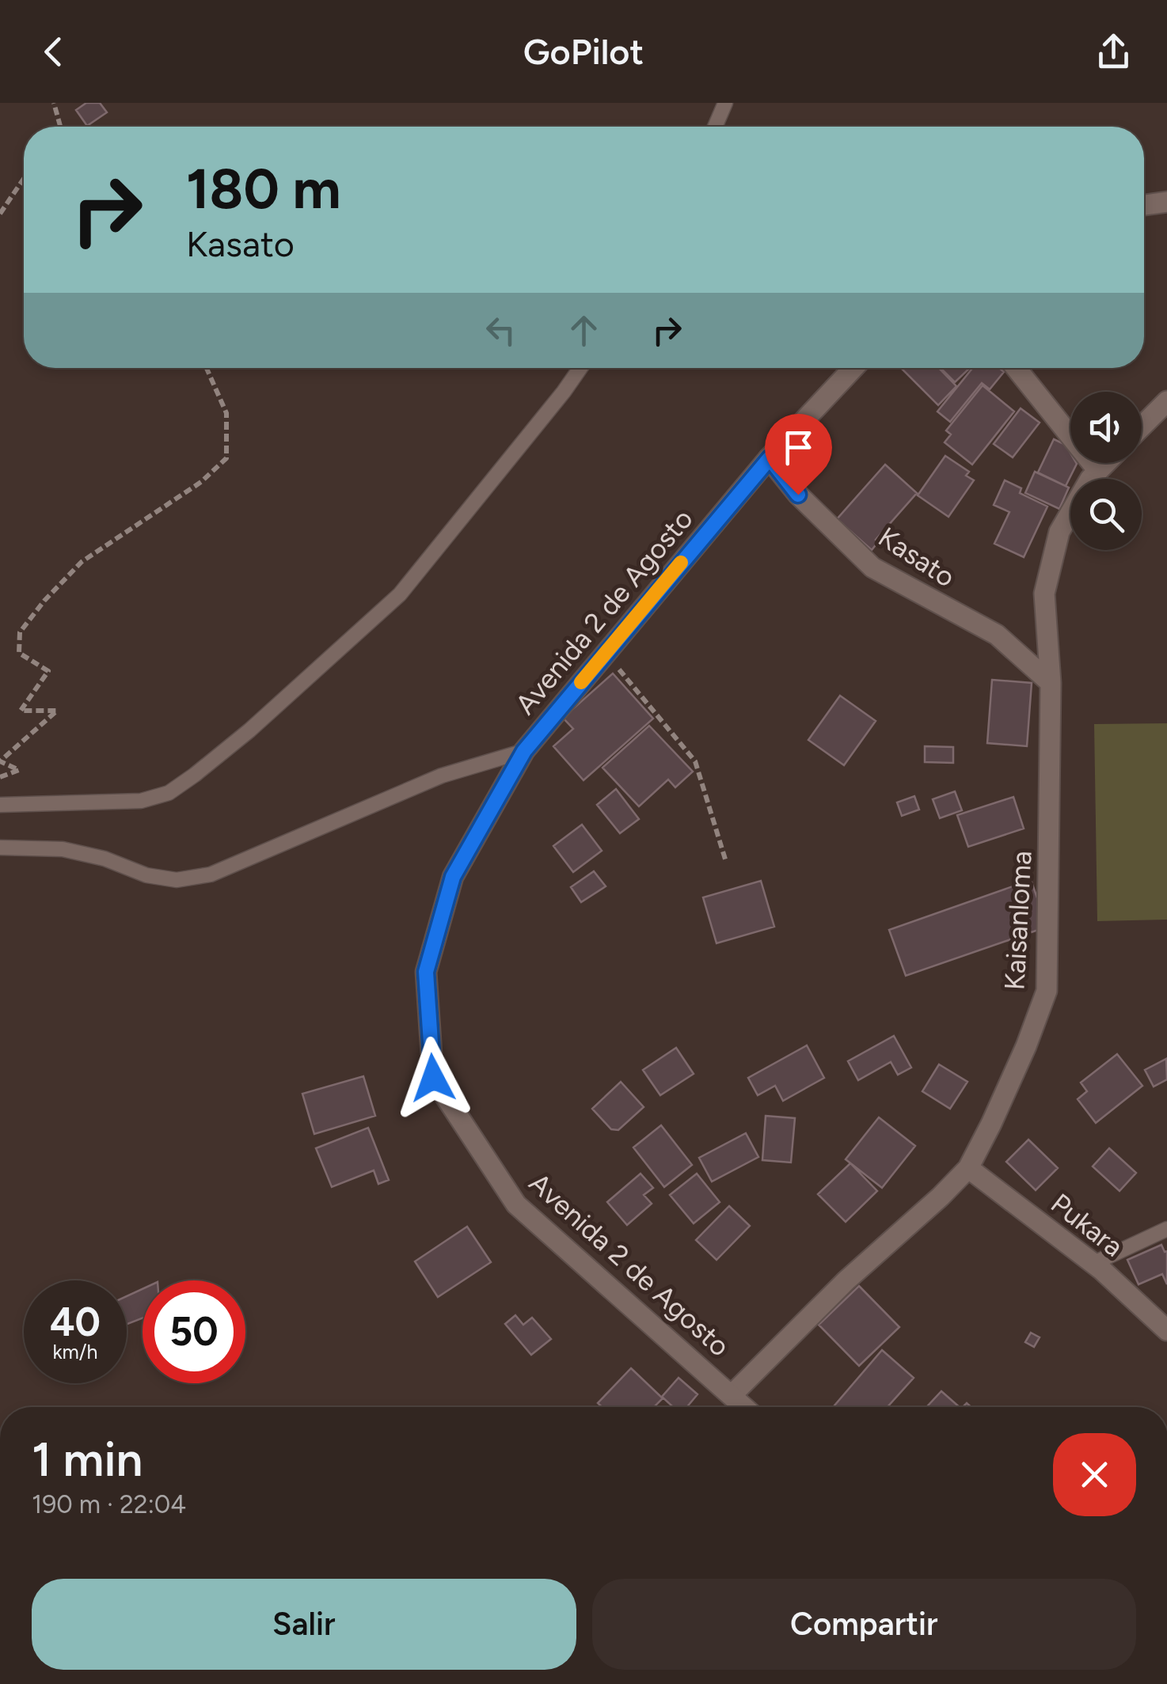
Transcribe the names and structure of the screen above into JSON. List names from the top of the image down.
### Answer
{
  "streets": {
    "street": [
      "Kasato",
      "Avenida 2 de Agosto",
      "Kaisanloma",
      "Pukara"
    ]
  },
  "crossings": [
    ["Kasato", "Avenida 2 de Agosto"],
    ["Kasato", "Kaisanloma"],
    ["Avenida 2 de Agosto", "Kaisanloma"],
    ["Kaisanloma", "Pukara"]
  ],
  "page": {
    "header": "GoPilot",
    "turn": ["180 m", "Kasato"],
    "speed": "40 km/h",
    "limit": "50",
    "heading": ["1 min", "190 m · 22:04"],
    "buttons": ["Salir", "Compartir"]
  }
}
